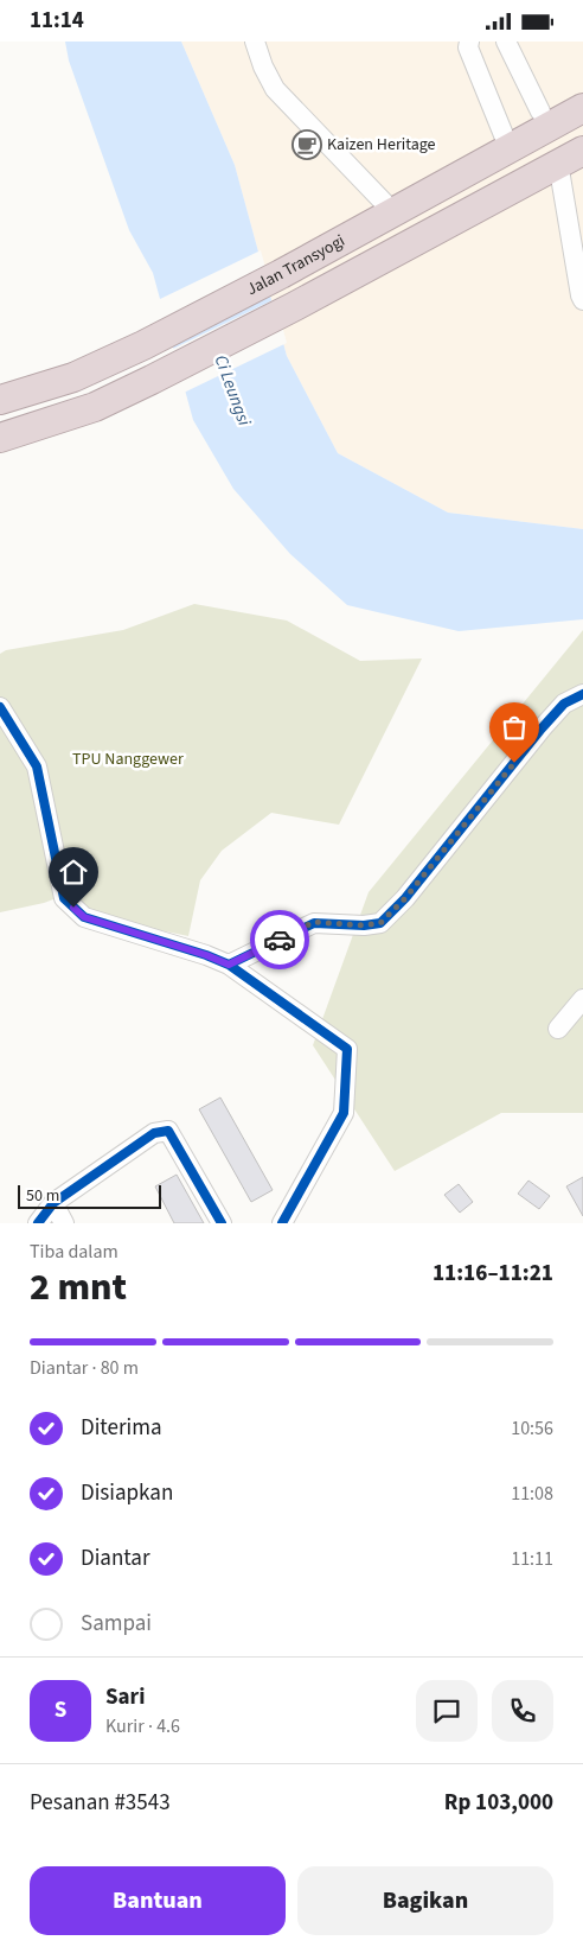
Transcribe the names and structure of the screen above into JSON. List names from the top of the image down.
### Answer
{
  "streets": {
    "highway": ["Jalan Transyogi"]
  },
  "water": ["Ci Leungsi"],
  "parks": ["TPU Nanggewer"],
  "places": {
    "cafe": ["Kaizen Heritage"]
  },
  "scale_bar": "50 m",
  "page": {
    "status": "11:14",
    "scale": "50 m",
    "heading": ["2 mnt", "Tiba dalam", "11:16–11:21"],
    "panel": [
      "Sari",
      "Kurir · 4.6",
      "Pesanan #3543",
      "Rp 103,000"
    ],
    "bar": "Diantar · 80 m",
    "list": [
      ["Diterima", "10:56"],
      ["Disiapkan", "11:08"],
      ["Diantar", "11:11"],
      "Sampai"
    ],
    "round": "S",
    "buttons": ["Bantuan", "Bagikan"]
  }
}
